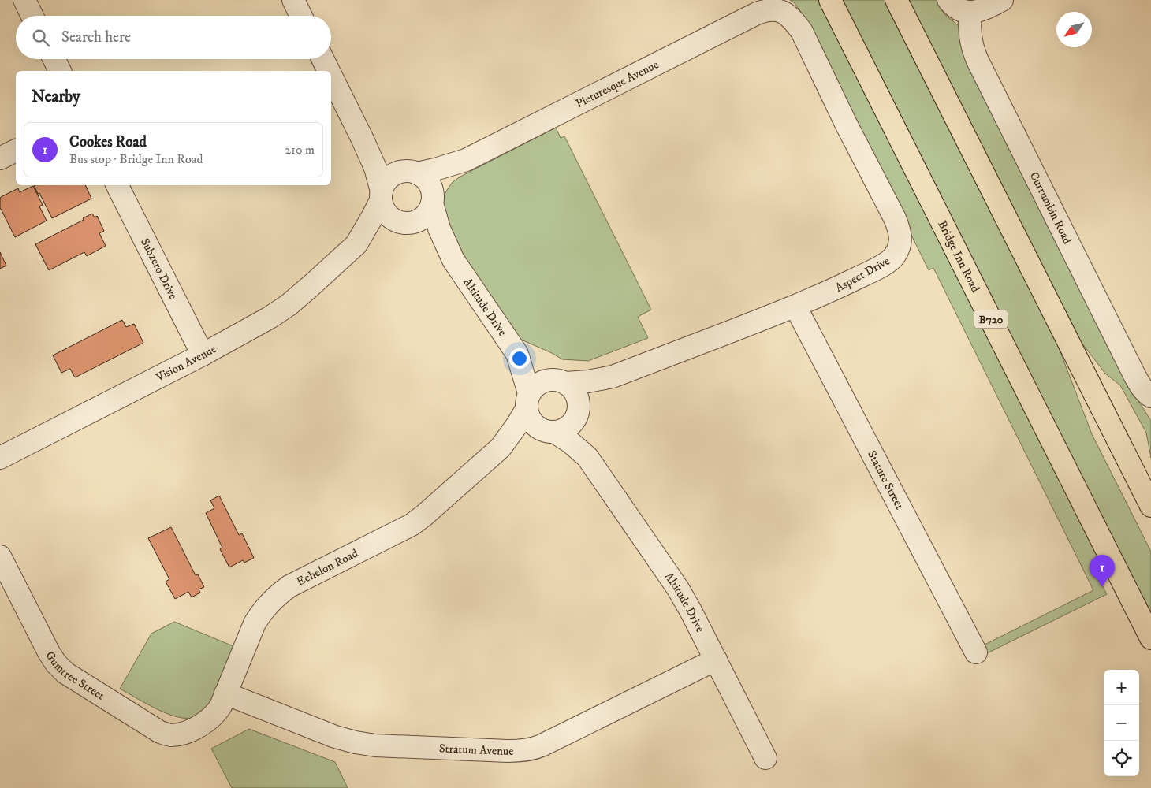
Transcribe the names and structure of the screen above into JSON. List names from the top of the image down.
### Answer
{
  "streets": {
    "main road": ["Bridge Inn Road", "B720"],
    "street": [
      "Picturesque Avenue",
      "Currumbin Road",
      "Subzero Drive",
      "Aspect Drive",
      "Altitude Drive",
      "Vision Avenue",
      "Stature Street",
      "Echelon Road",
      "Gumtree Street",
      "Stratum Avenue"
    ]
  },
  "crossings": [
    ["Picturesque Avenue", "Aspect Drive"],
    ["Picturesque Avenue", "Altitude Drive"],
    ["Picturesque Avenue", "Vision Avenue"],
    ["Subzero Drive", "Vision Avenue"],
    ["Aspect Drive", "Altitude Drive"],
    ["Aspect Drive", "Stature Street"],
    ["Aspect Drive", "Echelon Road"],
    ["Altitude Drive", "Vision Avenue"],
    ["Altitude Drive", "Echelon Road"],
    ["Altitude Drive", "Stratum Avenue"],
    ["Echelon Road", "Gumtree Street"],
    ["Echelon Road", "Stratum Avenue"]
  ],
  "north": "bottom left",
  "page": {
    "search": "Search here",
    "heading": "Nearby",
    "list": [
      {
        "mark": "1",
        "name": "Cookes Road",
        "note": "Bus stop · Bridge Inn Road",
        "value": "210 m"
      }
    ],
    "pins": "1",
    "map_buttons": ["+", "−"]
  }
}
